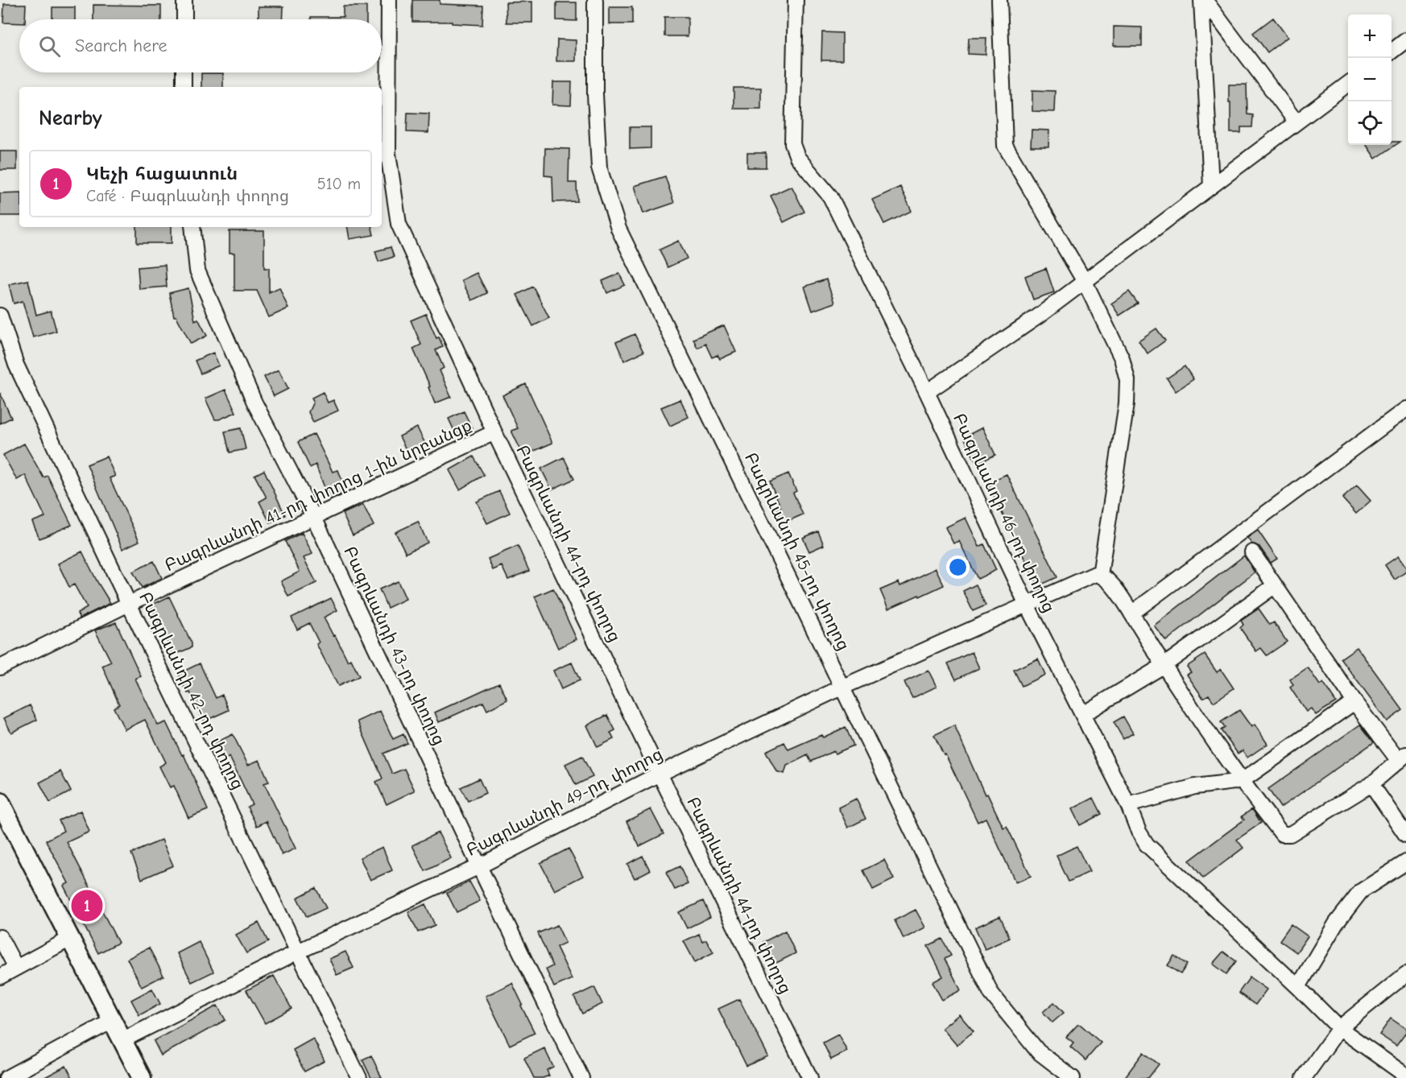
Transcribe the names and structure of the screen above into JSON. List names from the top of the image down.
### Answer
{
  "streets": {
    "street": [
      "Բագրևանդի 41-րդ փողոց 1-ին նրբանցք",
      "Բագրևանդի 46-րդ փողոց",
      "Բագրևանդի 44-րդ փողոց",
      "Բագրևանդի 45-րդ փողոց",
      "Բագրևանդի 43-րդ փողոց",
      "Բագրևանդի 42-րդ փողոց",
      "Բագրևանդի 49-րդ փողոց"
    ]
  },
  "crossings": [
    ["Բագրևանդի 41-րդ փողոց 1-ին նրբանցք", "Բագրևանդի 44-րդ փողոց"],
    ["Բագրևանդի 41-րդ փողոց 1-ին նրբանցք", "Բագրևանդի 43-րդ փողոց"],
    ["Բագրևանդի 41-րդ փողոց 1-ին նրբանցք", "Բագրևանդի 42-րդ փողոց"],
    ["Բագրևանդի 46-րդ փողոց", "Բագրևանդի 49-րդ փողոց"],
    ["Բագրևանդի 44-րդ փողոց", "Բագրևանդի 49-րդ փողոց"],
    ["Բագրևանդի 45-րդ փողոց", "Բագրևանդի 49-րդ փողոց"],
    ["Բագրևանդի 43-րդ փողոց", "Բագրևանդի 49-րդ փողոց"],
    ["Բագրևանդի 42-րդ փողոց", "Բագրևանդի 49-րդ փողոց"]
  ],
  "page": {
    "map_buttons": ["+", "−"],
    "search": "Search here",
    "heading": "Nearby",
    "list": [
      {
        "mark": "1",
        "name": "Կեչի հացատուն",
        "note": "Café · Բագրևանդի փողոց",
        "value": "510 m"
      }
    ],
    "pins": "1"
  }
}
